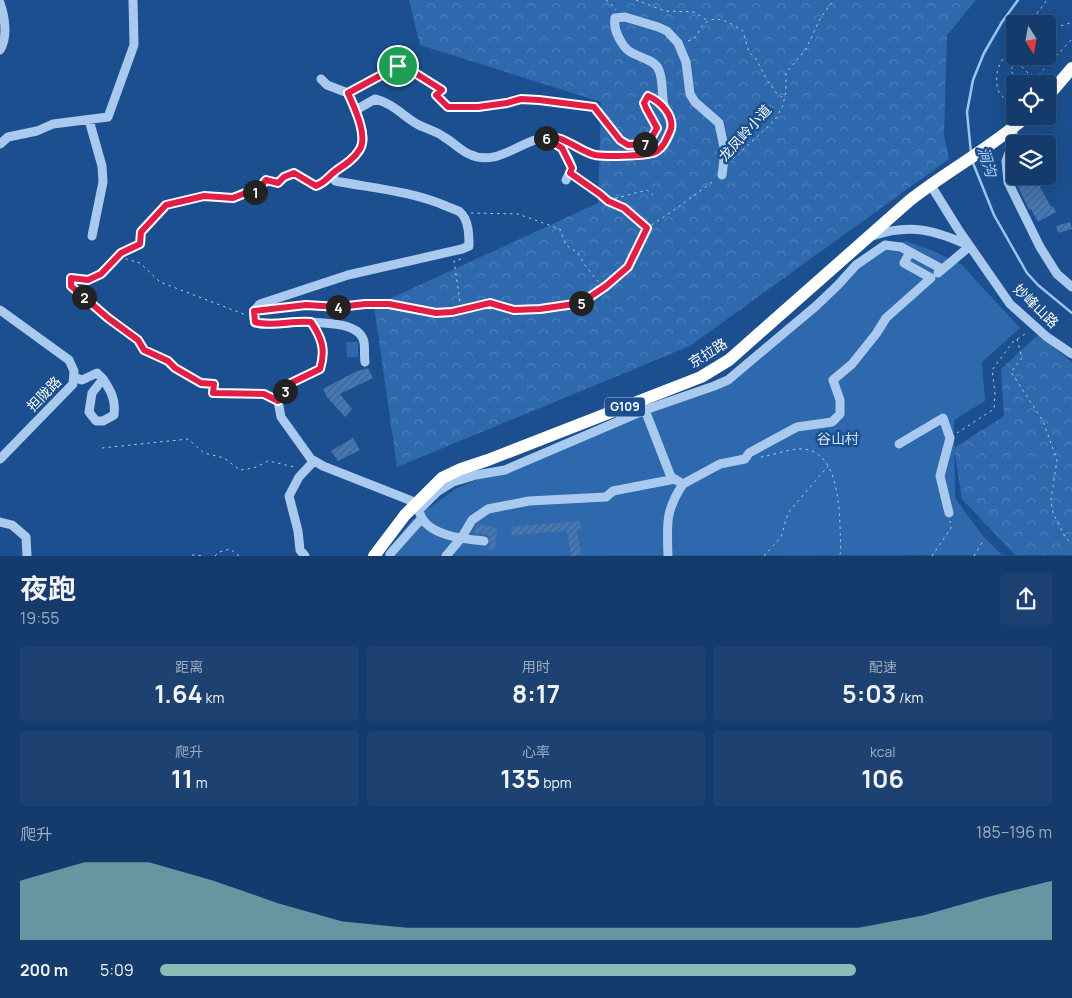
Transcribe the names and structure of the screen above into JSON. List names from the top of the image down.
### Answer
{
  "streets": {
    "highway": ["京拉路", "G109"],
    "street": ["妙峰山路", "担陇路"],
    "path": ["龙凤岭小道"]
  },
  "crossings": [
    ["妙峰山路", "京拉路"]
  ],
  "water": ["涧沟"],
  "parks": ["谷山村"],
  "north": "bottom",
  "page": {
    "pins": [
      "6",
      "7",
      "1",
      "2",
      "5",
      "4",
      "3"
    ],
    "heading": ["夜跑", "19:55"],
    "stats": [
      ["距离", "1.64 km"],
      ["用时", "8:17"],
      ["配速", "5:03 /km"],
      ["爬升", "11 m"],
      ["心率", "135 bpm"],
      ["kcal", "106"]
    ],
    "chart": ["爬升", "185–196 m"],
    "list": [
      {
        "name": "200 m",
        "note": "5:09"
      }
    ]
  }
}
